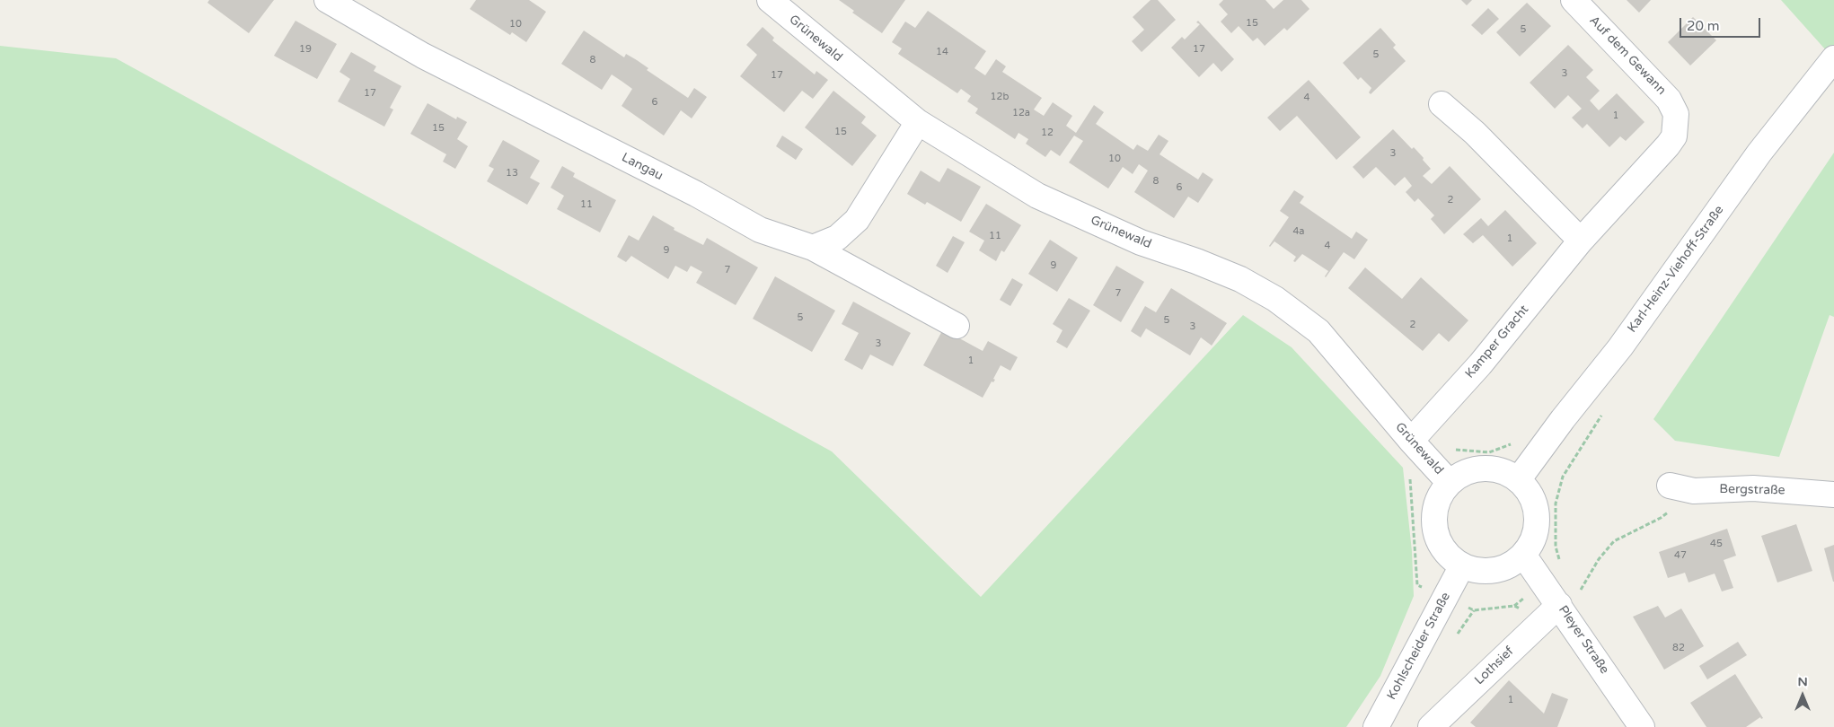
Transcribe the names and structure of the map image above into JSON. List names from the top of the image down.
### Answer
{
  "streets": {
    "street": [
      "Grünewald",
      "Auf dem Gewann",
      "Langau",
      "Karl-Heinz-Viehoff-Straße",
      "Kamper Gracht",
      "Bergstraße",
      "Pleyer Straße",
      "Kohlscheider Straße",
      "Lothsief"
    ]
  },
  "crossings": [
    ["Grünewald", "Karl-Heinz-Viehoff-Straße"],
    ["Grünewald", "Kamper Gracht"],
    ["Grünewald", "Pleyer Straße"],
    ["Grünewald", "Kohlscheider Straße"],
    ["Auf dem Gewann", "Kamper Gracht"],
    ["Karl-Heinz-Viehoff-Straße", "Pleyer Straße"],
    ["Karl-Heinz-Viehoff-Straße", "Kohlscheider Straße"],
    ["Pleyer Straße", "Kohlscheider Straße"],
    ["Pleyer Straße", "Lothsief"]
  ],
  "house_numbers": [
    "15",
    "10",
    "5",
    "19",
    "17",
    "14",
    "5",
    "8",
    "3",
    "17",
    "17",
    "12b",
    "4",
    "6",
    "12a",
    "1",
    "15",
    "15",
    "12",
    "3",
    "10",
    "13",
    "8",
    "6",
    "2",
    "11",
    "4a",
    "11",
    "1",
    "4",
    "9",
    "9",
    "7",
    "7",
    "5",
    "5",
    "2",
    "3",
    "3",
    "1",
    "45",
    "47",
    "82",
    "1"
  ],
  "scale_bar": "20 m",
  "north": "top"
}
